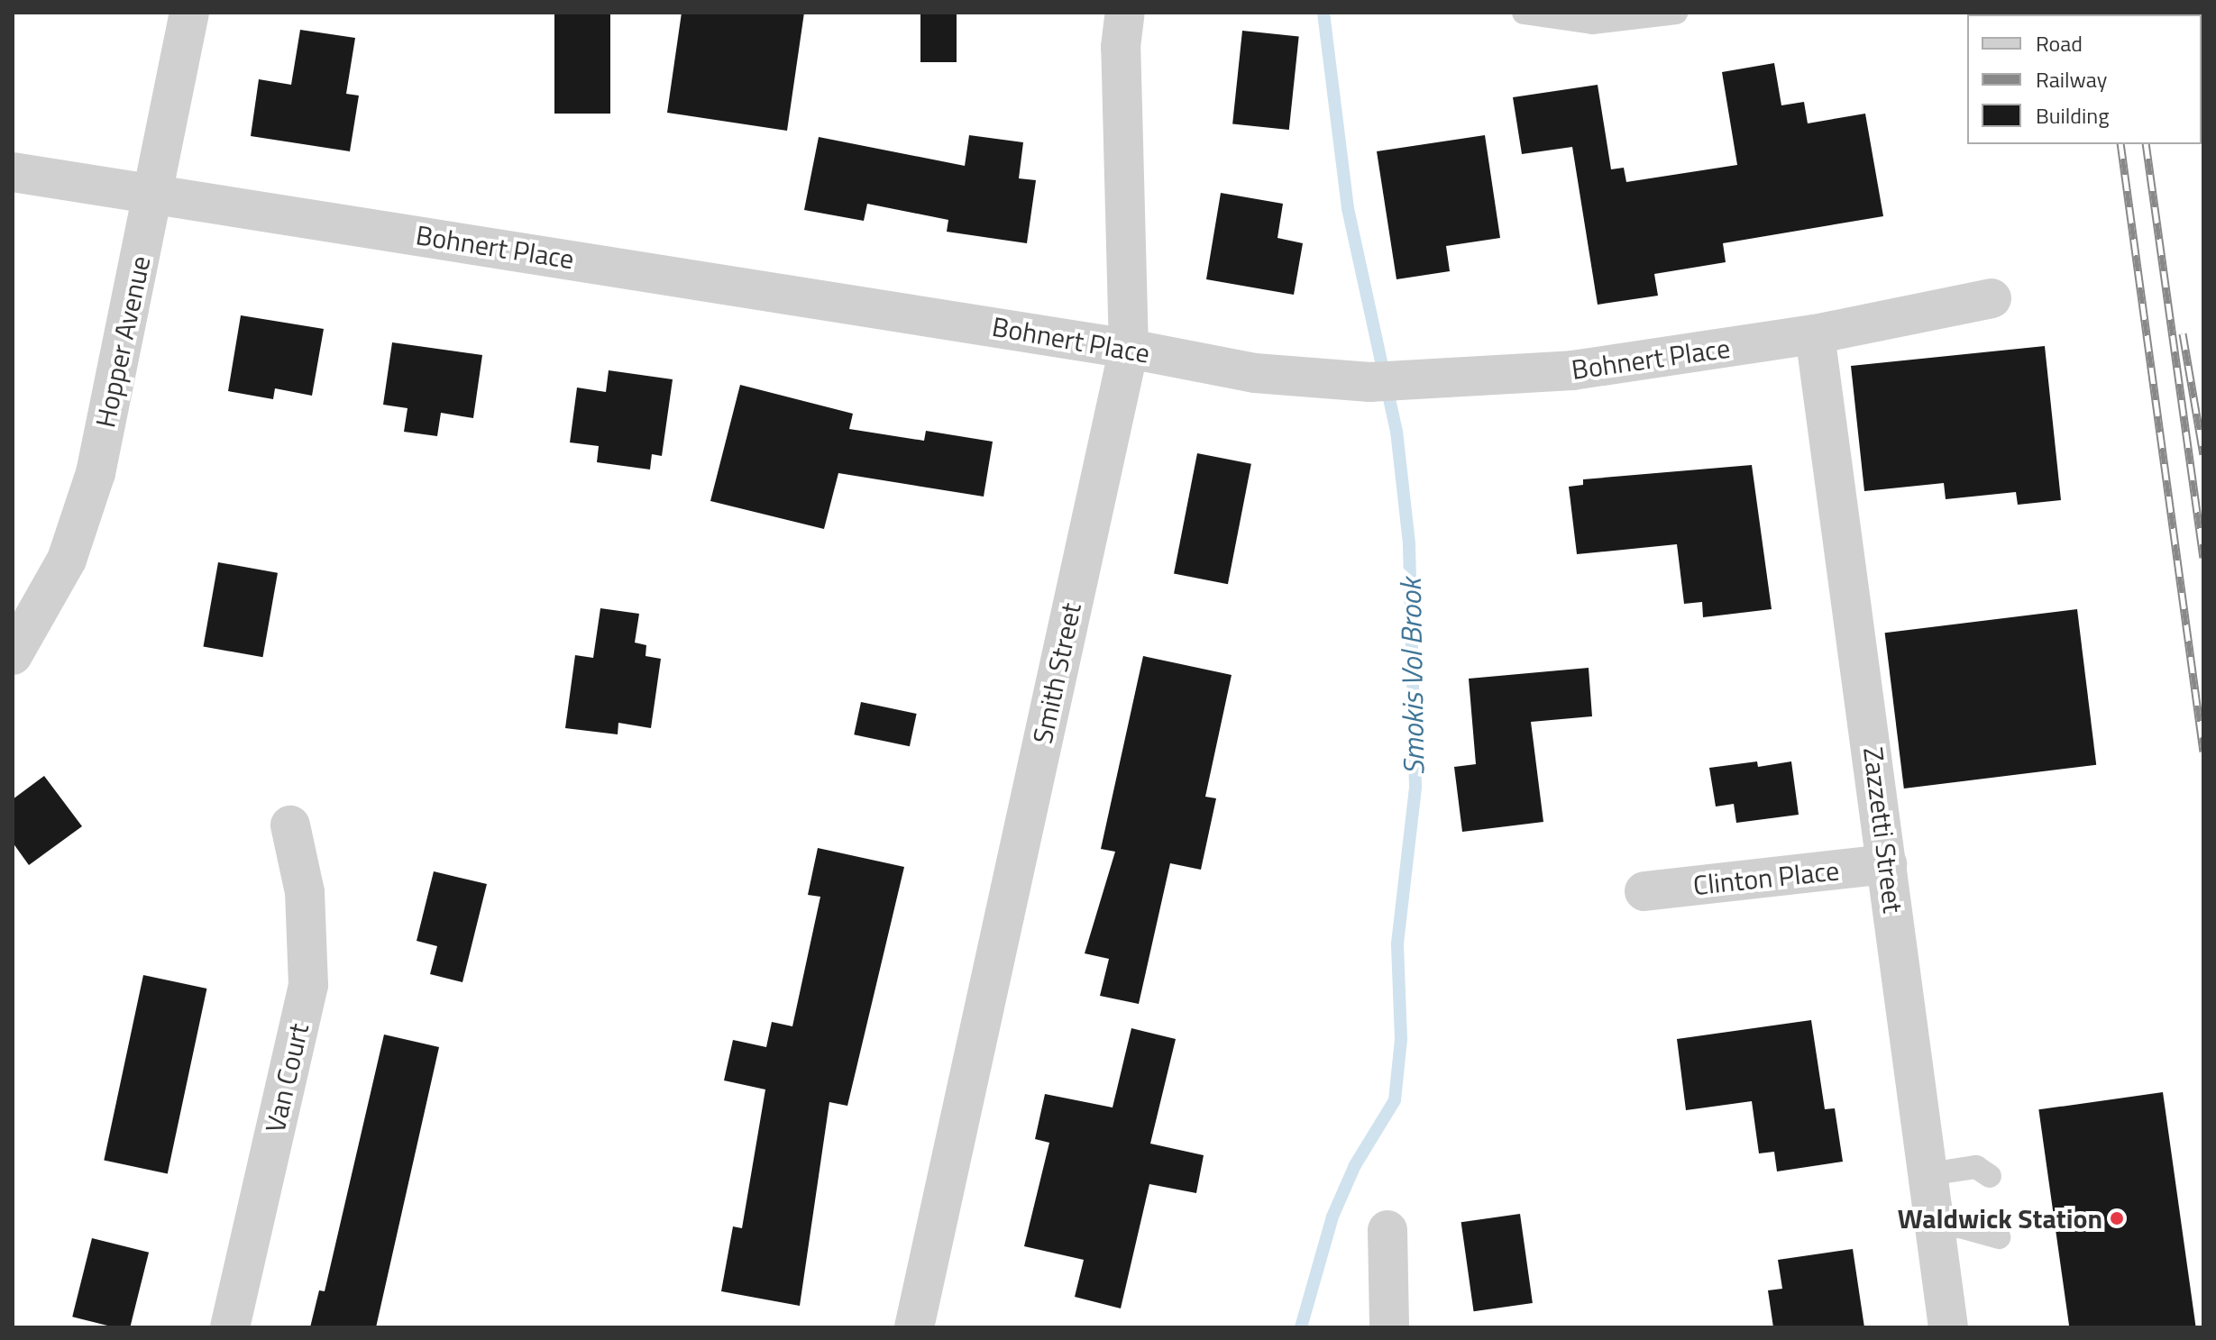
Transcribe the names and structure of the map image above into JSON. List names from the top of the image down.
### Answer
{
  "streets": {
    "street": [
      "Bohnert Place",
      "Hopper Avenue",
      "Smith Street",
      "Zazzetti Street",
      "Clinton Place",
      "Van Court"
    ]
  },
  "crossings": [
    ["Bohnert Place", "Hopper Avenue"],
    ["Bohnert Place", "Smith Street"],
    ["Bohnert Place", "Zazzetti Street"],
    ["Zazzetti Street", "Clinton Place"]
  ],
  "water": ["Smokis Vol Brook"],
  "places": ["Waldwick Station"],
  "legend": ["Road", "Railway", "Building"]
}
